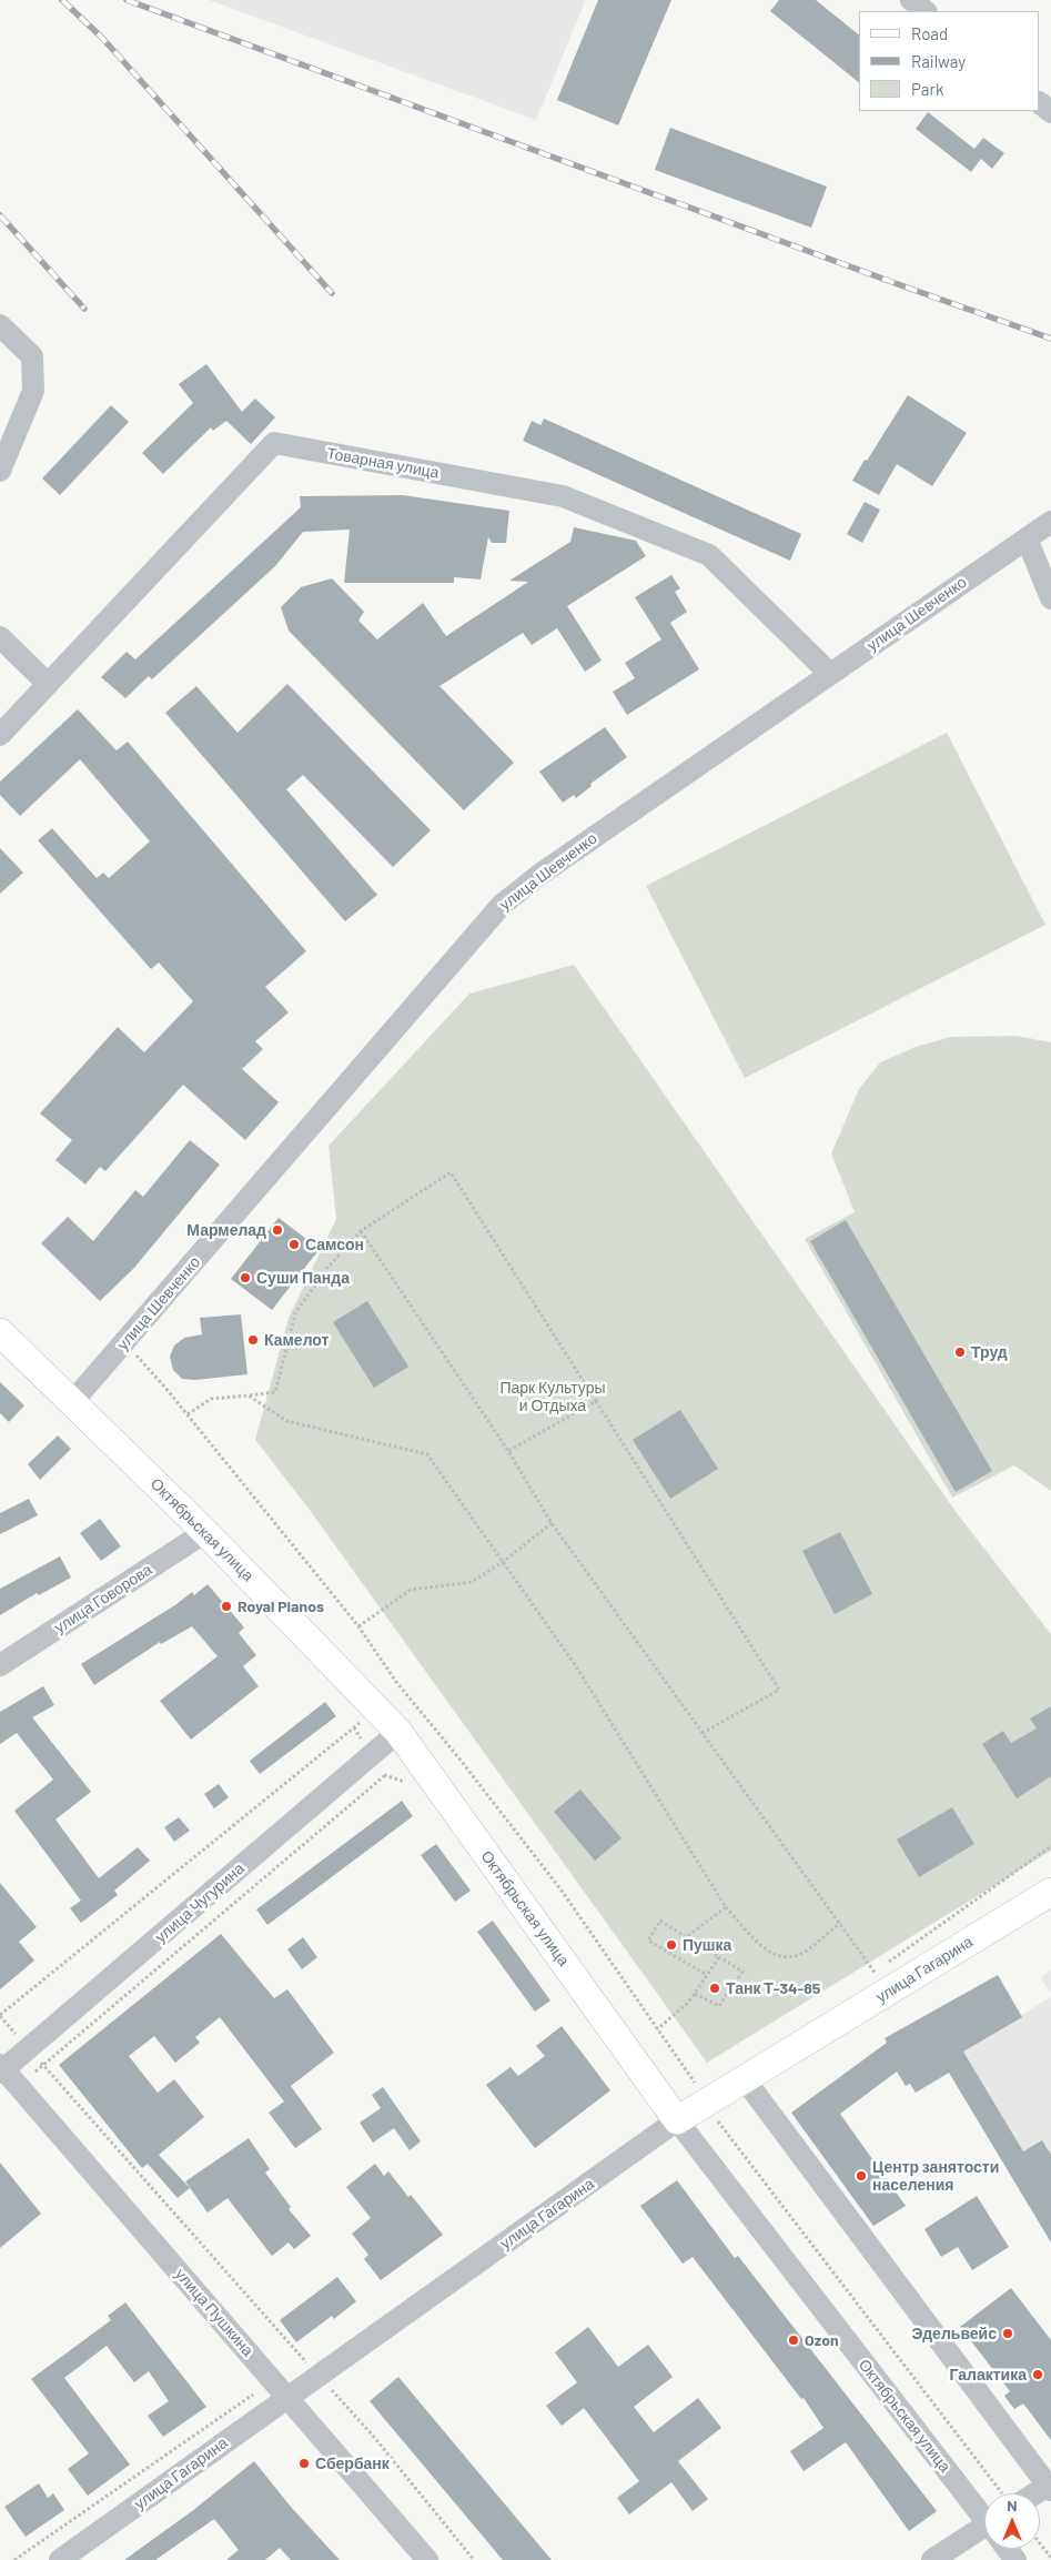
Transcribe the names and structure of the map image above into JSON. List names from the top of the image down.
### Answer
{
  "streets": {
    "main road": ["Октябрьская улица", "улица Гагарина"],
    "street": [
      "Товарная улица",
      "улица Шевченко",
      "улица Говорова",
      "улица Чугурина",
      "улица Пушкина"
    ]
  },
  "crossings": [
    ["Товарная улица", "улица Шевченко"],
    ["улица Шевченко", "Октябрьская улица"],
    ["Октябрьская улица", "улица Говорова"],
    ["Октябрьская улица", "улица Чугурина"],
    ["Октябрьская улица", "улица Гагарина"],
    ["улица Чугурина", "улица Пушкина"],
    ["улица Гагарина", "улица Пушкина"]
  ],
  "parks": ["Парк Культуры и Отдыха"],
  "places": [
    "Мармелад",
    "Самсон",
    "Суши Панда",
    "Камелот",
    "Труд",
    "Royal Pianos",
    "Пушка",
    "Танк Т-34-85",
    "Центр занятости населения",
    "Эдельвейс",
    "Ozon",
    "Галактика",
    "Сбербанк"
  ],
  "legend": ["Road", "Railway", "Park"],
  "north": "top"
}
